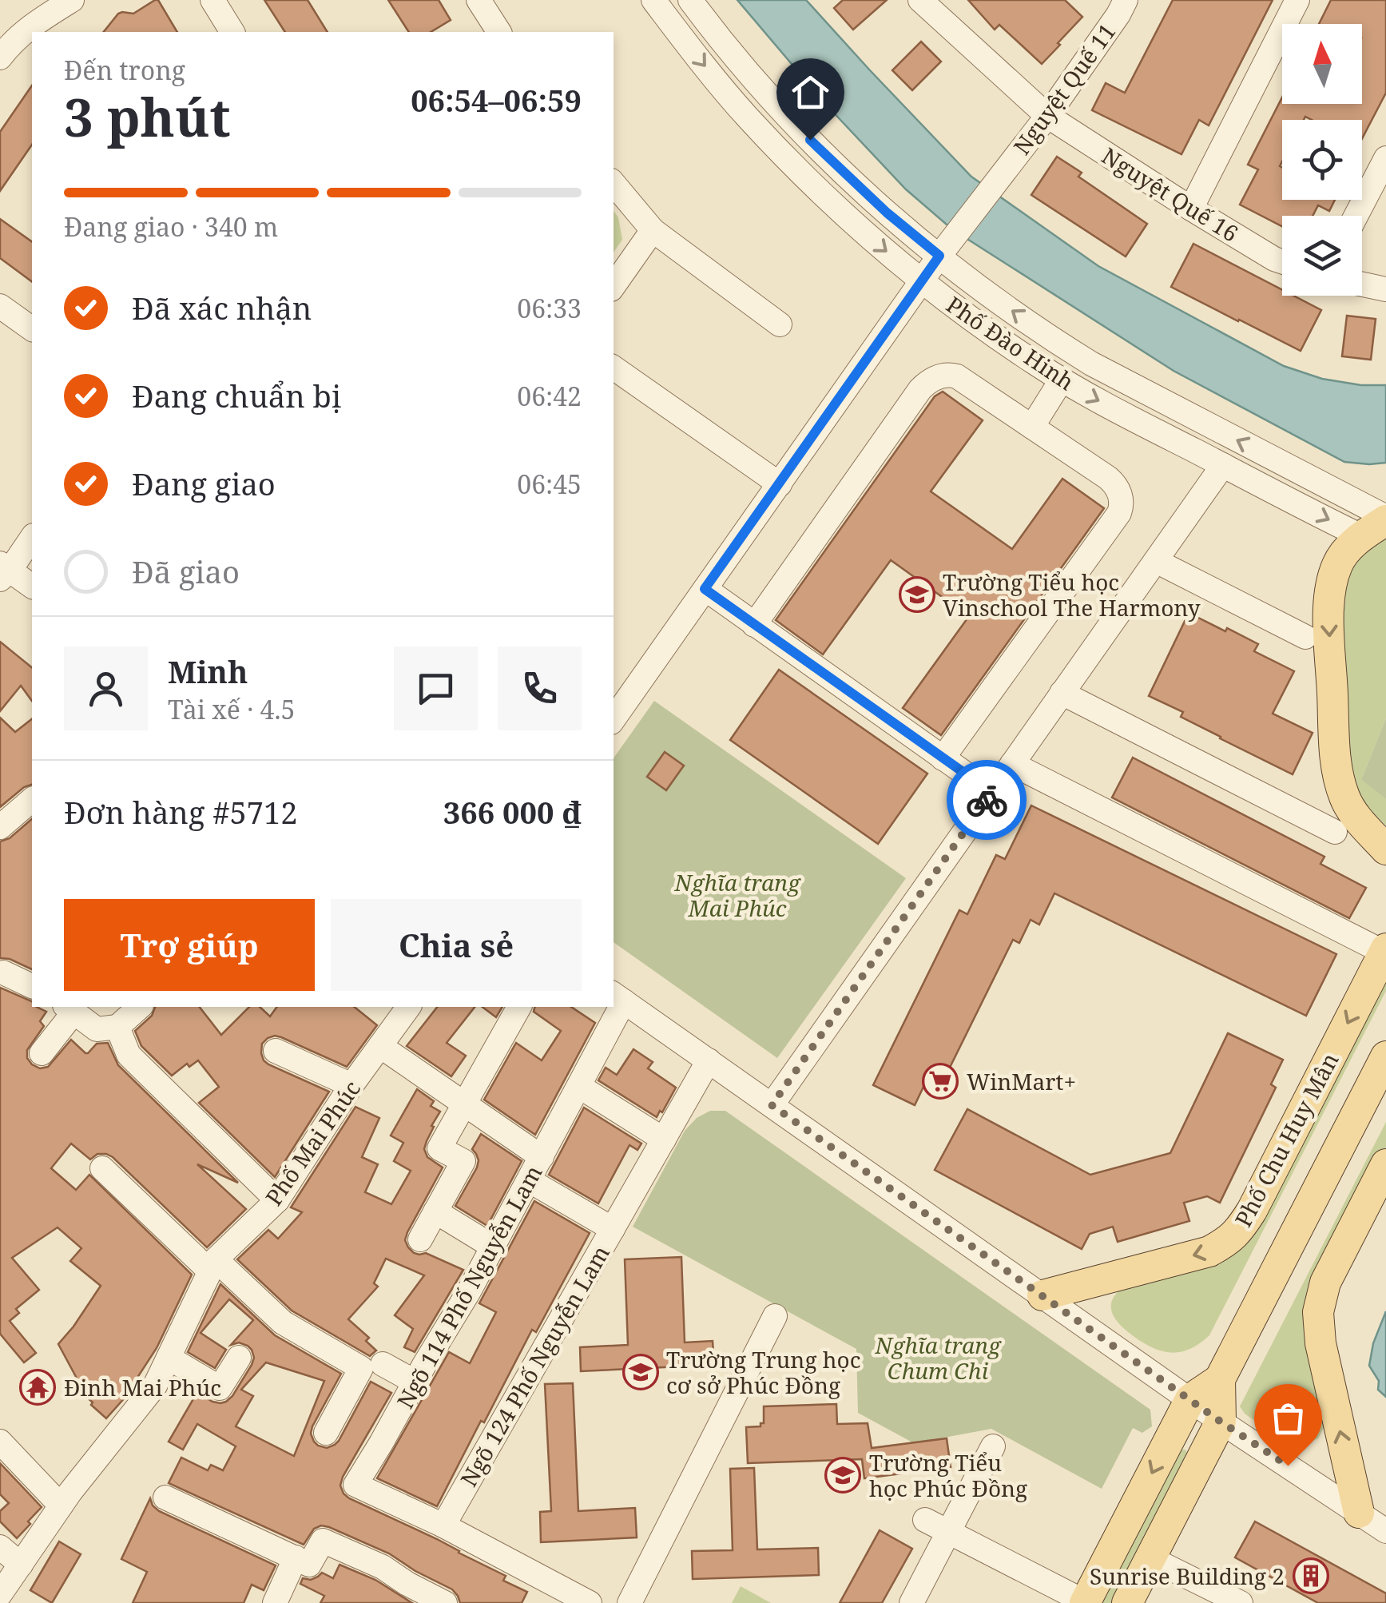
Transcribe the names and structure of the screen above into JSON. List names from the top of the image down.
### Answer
{
  "streets": {
    "main road": ["Phố Chu Huy Mân"],
    "street": [
      "Nguyệt Quế 11",
      "Nguyệt Quế 16",
      "Phố Đào Hinh",
      "Phố Mai Phúc",
      "Ngõ 114 Phố Nguyễn Lam",
      "Ngõ 124 Phố Nguyễn Lam"
    ]
  },
  "crossings": [
    ["Nguyệt Quế 11", "Nguyệt Quế 16"],
    ["Nguyệt Quế 11", "Phố Đào Hinh"],
    ["Ngõ 114 Phố Nguyễn Lam", "Ngõ 124 Phố Nguyễn Lam"]
  ],
  "parks": ["Nghĩa trang Mai Phúc", "Nghĩa trang Chum Chi"],
  "places": {
    "school or university": ["Trường Tiểu học Vinschool The Harmony", "Trường Trung học cơ sở Phúc Đồng", "Trường Tiểu học Phúc Đồng"],
    "supermarket": ["WinMart+"],
    "temple": ["Đinh Mai Phúc"],
    "building": ["Sunrise Building 2"]
  },
  "north": "top",
  "page": {
    "heading": ["3 phút", "Đến trong", "06:54–06:59"],
    "panel": [
      "Minh",
      "Tài xế · 4.5",
      "Đơn hàng #5712",
      "366 000 ₫"
    ],
    "bar": "Đang giao · 340 m",
    "list": [
      ["Đã xác nhận", "06:33"],
      ["Đang chuẩn bị", "06:42"],
      ["Đang giao", "06:45"],
      "Đã giao"
    ],
    "buttons": ["Trợ giúp", "Chia sẻ"]
  }
}
